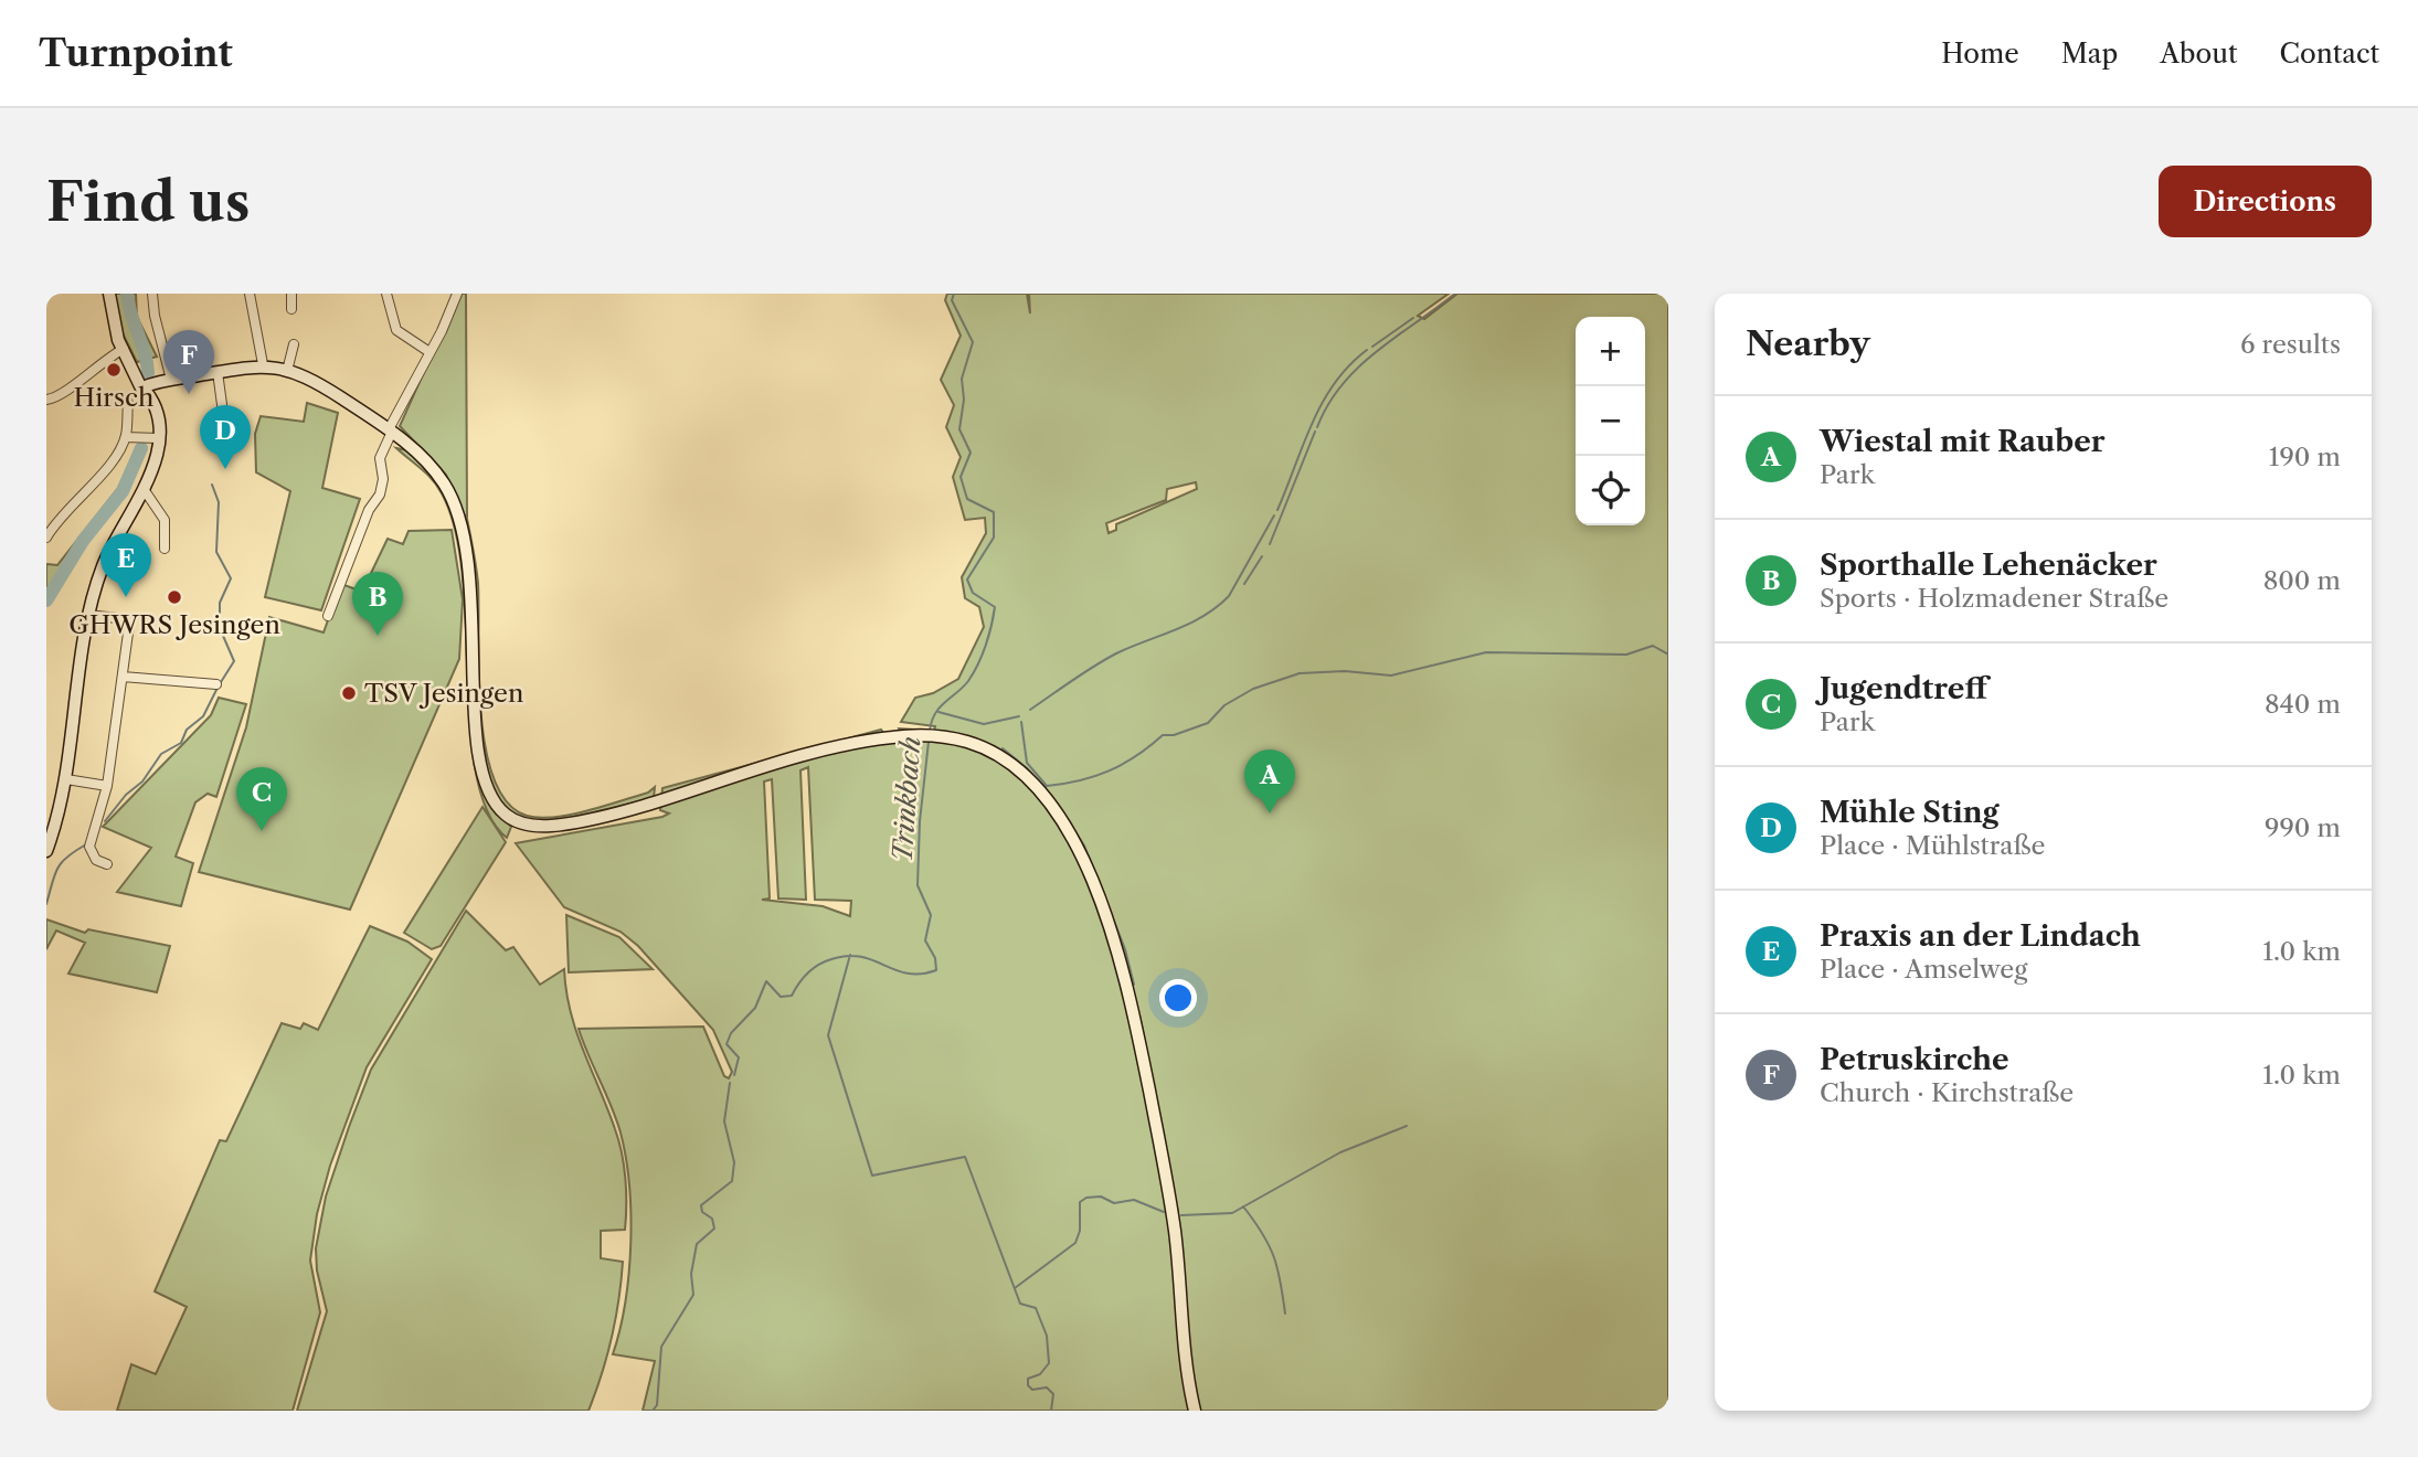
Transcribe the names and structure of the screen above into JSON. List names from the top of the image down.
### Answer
{
  "water": ["Trinkbach"],
  "places": ["Hirsch", "GHWRS Jesingen", "TSV Jesingen"],
  "page": {
    "header": "Turnpoint",
    "nav": [
      "Home",
      "Map",
      "About",
      "Contact"
    ],
    "buttons": "Directions",
    "title": "Find us",
    "heading": ["Nearby", "6 results"],
    "map_buttons": ["+", "−"],
    "pins": [
      "F",
      "D",
      "E",
      "B",
      "A",
      "C"
    ],
    "list": [
      {
        "mark": "A",
        "name": "Wiestal mit Rauber",
        "note": "Park",
        "value": "190 m"
      },
      {
        "mark": "B",
        "name": "Sporthalle Lehenäcker",
        "note": "Sports · Holzmadener Straße",
        "value": "800 m"
      },
      {
        "mark": "C",
        "name": "Jugendtreff",
        "note": "Park",
        "value": "840 m"
      },
      {
        "mark": "D",
        "name": "Mühle Sting",
        "note": "Place · Mühlstraße",
        "value": "990 m"
      },
      {
        "mark": "E",
        "name": "Praxis an der Lindach",
        "note": "Place · Amselweg",
        "value": "1.0 km"
      },
      {
        "mark": "F",
        "name": "Petruskirche",
        "note": "Church · Kirchstraße",
        "value": "1.0 km"
      }
    ]
  }
}
